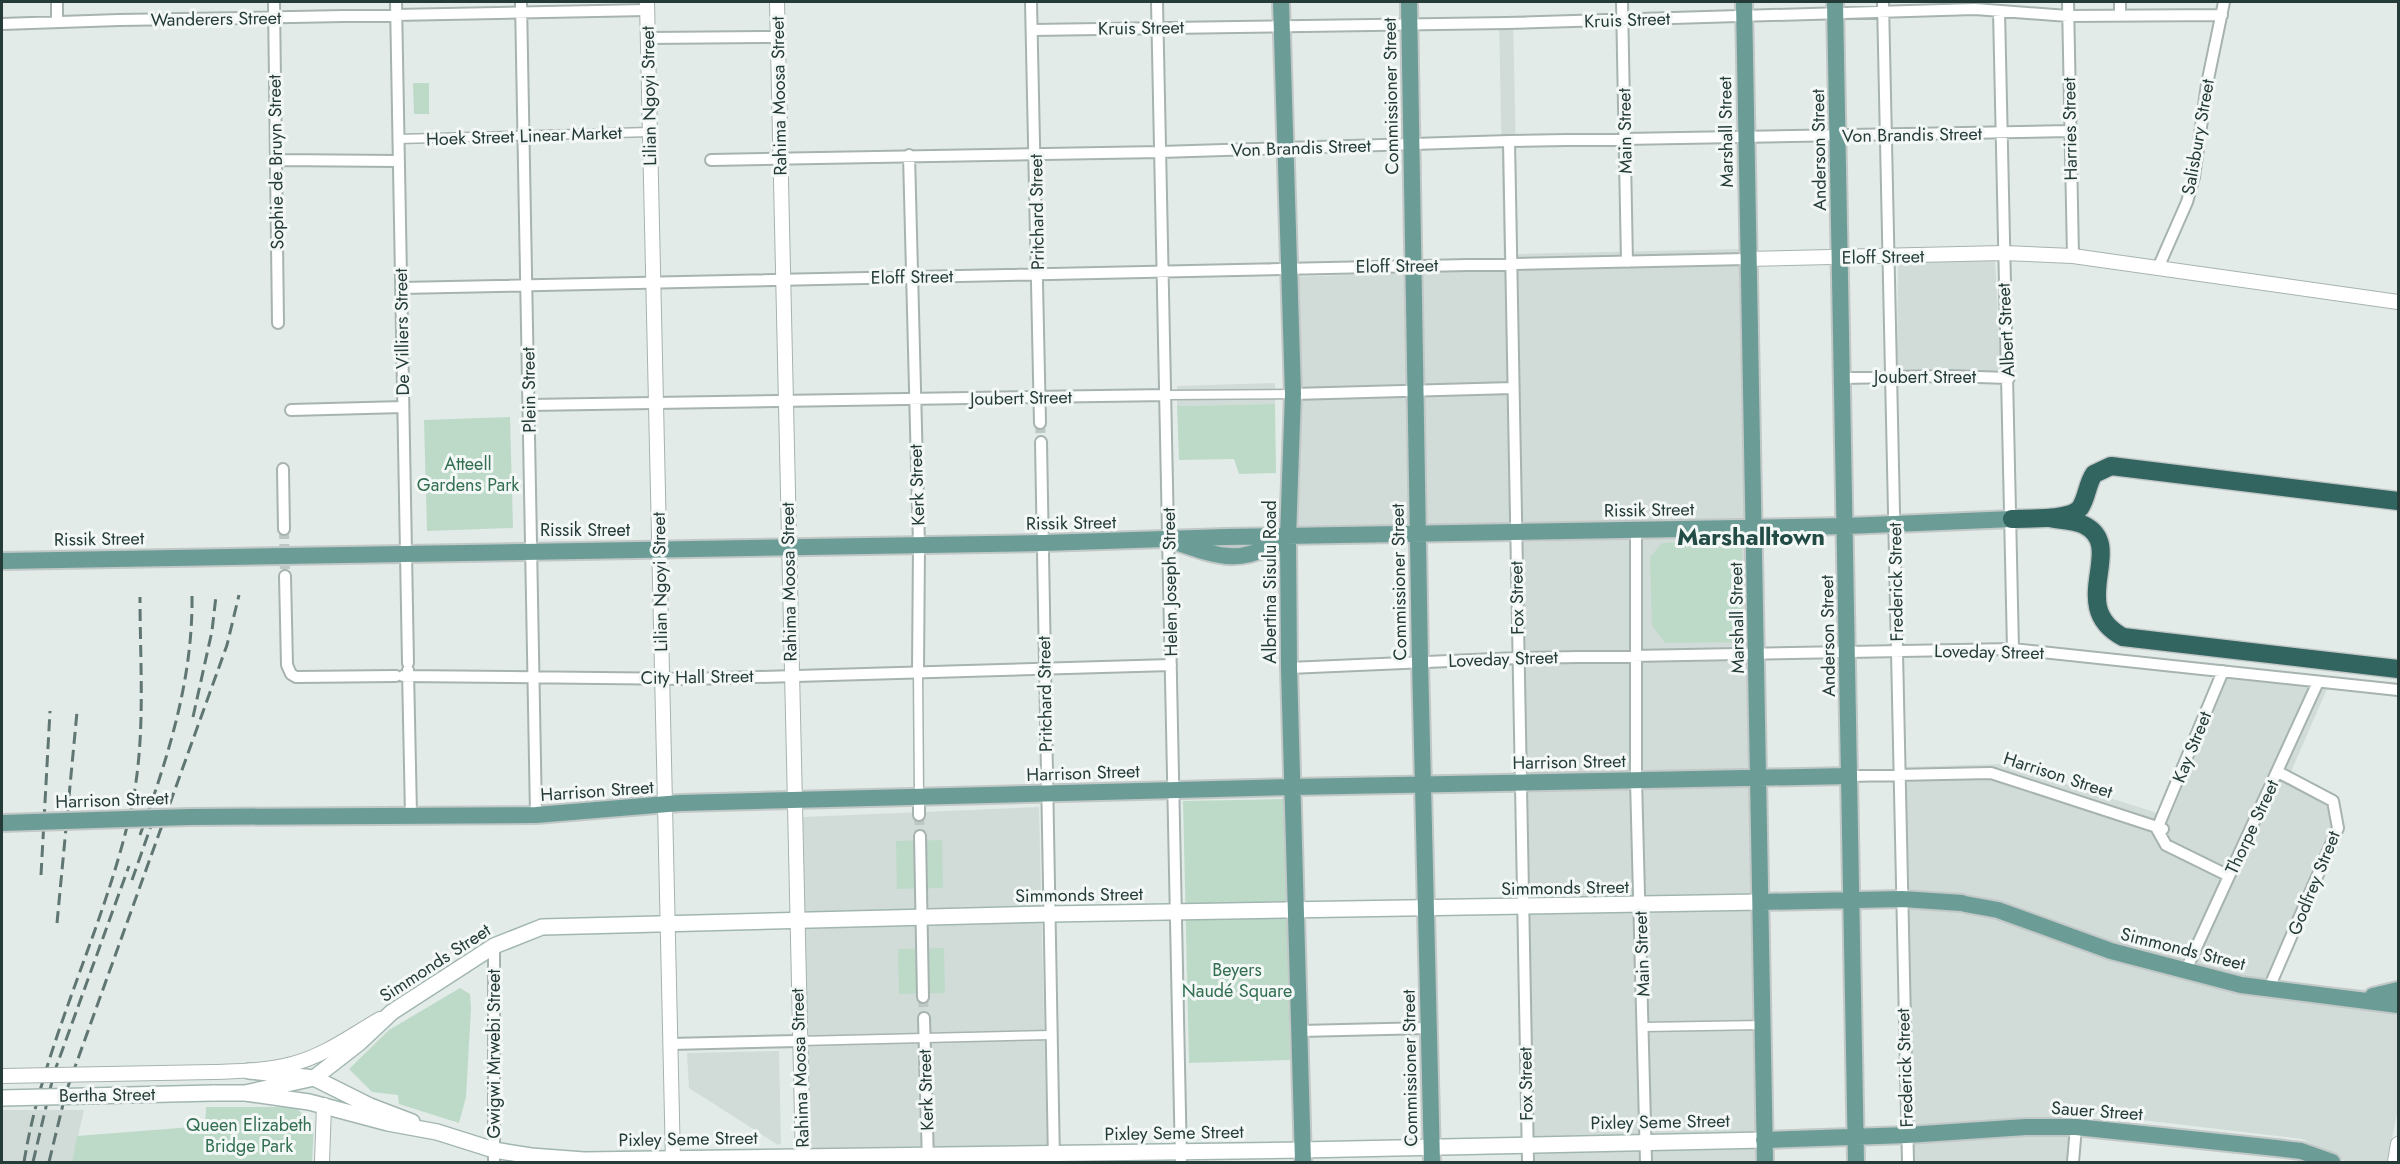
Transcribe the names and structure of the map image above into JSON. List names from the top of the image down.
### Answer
{
  "streets": {
    "main road": [
      "Commissioner Street",
      "Marshall Street",
      "Anderson Street",
      "Rissik Street",
      "Albertina Sisulu Road",
      "Harrison Street",
      "Simmonds Street",
      "Bertha Street",
      "Sauer Street",
      "Pixley Seme Street"
    ],
    "street": [
      "Wanderers Street",
      "Kruis Street",
      "Lilian Ngoyi Street",
      "Rahima Moosa Street",
      "Harries Street",
      "Main Street",
      "Von Brandis Street",
      "Hoek Street Linear Market",
      "Salisbury Street",
      "Sophie de Bruyn Street",
      "Pritchard Street",
      "Eloff Street",
      "Albert Street",
      "De Villiers Street",
      "Joubert Street",
      "Plein Street",
      "Kerk Street",
      "Helen Joseph Street",
      "Frederick Street",
      "Fox Street",
      "Loveday Street",
      "City Hall Street",
      "Kay Street",
      "Thorpe Street",
      "Godfrey Street",
      "Gwigwi Mrwebi Street"
    ]
  },
  "crossings": [
    ["Wanderers Street", "Lilian Ngoyi Street"],
    ["Wanderers Street", "Sophie de Bruyn Street"],
    ["Wanderers Street", "De Villiers Street"],
    ["Wanderers Street", "Plein Street"],
    ["Kruis Street", "Commissioner Street"],
    ["Kruis Street", "Harries Street"],
    ["Kruis Street", "Main Street"],
    ["Kruis Street", "Marshall Street"],
    ["Kruis Street", "Salisbury Street"],
    ["Kruis Street", "Anderson Street"],
    ["Kruis Street", "Pritchard Street"],
    ["Kruis Street", "Albert Street"],
    ["Kruis Street", "Helen Joseph Street"],
    ["Kruis Street", "Albertina Sisulu Road"],
    ["Kruis Street", "Frederick Street"],
    ["Lilian Ngoyi Street", "Hoek Street Linear Market"],
    ["Lilian Ngoyi Street", "Eloff Street"],
    ["Lilian Ngoyi Street", "Joubert Street"],
    ["Lilian Ngoyi Street", "Rissik Street"],
    ["Lilian Ngoyi Street", "City Hall Street"],
    ["Lilian Ngoyi Street", "Harrison Street"],
    ["Lilian Ngoyi Street", "Simmonds Street"],
    ["Lilian Ngoyi Street", "Pixley Seme Street"],
    ["Rahima Moosa Street", "Von Brandis Street"],
    ["Rahima Moosa Street", "Eloff Street"],
    ["Rahima Moosa Street", "Joubert Street"],
    ["Rahima Moosa Street", "Rissik Street"],
    ["Rahima Moosa Street", "City Hall Street"],
    ["Rahima Moosa Street", "Harrison Street"],
    ["Rahima Moosa Street", "Simmonds Street"],
    ["Rahima Moosa Street", "Pixley Seme Street"],
    ["Commissioner Street", "Von Brandis Street"],
    ["Commissioner Street", "Eloff Street"],
    ["Commissioner Street", "Joubert Street"],
    ["Commissioner Street", "Rissik Street"],
    ["Commissioner Street", "Loveday Street"],
    ["Commissioner Street", "Harrison Street"],
    ["Commissioner Street", "Simmonds Street"],
    ["Commissioner Street", "Pixley Seme Street"],
    ["Harries Street", "Von Brandis Street"],
    ["Harries Street", "Eloff Street"],
    ["Main Street", "Von Brandis Street"],
    ["Main Street", "Eloff Street"],
    ["Main Street", "Rissik Street"],
    ["Main Street", "Loveday Street"],
    ["Main Street", "Harrison Street"],
    ["Main Street", "Simmonds Street"],
    ["Main Street", "Pixley Seme Street"],
    ["Marshall Street", "Von Brandis Street"],
    ["Marshall Street", "Eloff Street"],
    ["Marshall Street", "Rissik Street"],
    ["Marshall Street", "Loveday Street"],
    ["Marshall Street", "Harrison Street"],
    ["Marshall Street", "Simmonds Street"],
    ["Marshall Street", "Pixley Seme Street"],
    ["Von Brandis Street", "Anderson Street"],
    ["Von Brandis Street", "Pritchard Street"],
    ["Von Brandis Street", "Albert Street"],
    ["Von Brandis Street", "Kerk Street"],
    ["Von Brandis Street", "Helen Joseph Street"],
    ["Von Brandis Street", "Albertina Sisulu Road"],
    ["Von Brandis Street", "Frederick Street"],
    ["Von Brandis Street", "Fox Street"],
    ["Hoek Street Linear Market", "De Villiers Street"],
    ["Hoek Street Linear Market", "Plein Street"],
    ["Salisbury Street", "Eloff Street"],
    ["Anderson Street", "Eloff Street"],
    ["Anderson Street", "Joubert Street"],
    ["Anderson Street", "Rissik Street"],
    ["Anderson Street", "Loveday Street"],
    ["Anderson Street", "Harrison Street"],
    ["Anderson Street", "Simmonds Street"],
    ["Anderson Street", "Sauer Street"],
    ["Anderson Street", "Pixley Seme Street"],
    ["Pritchard Street", "Eloff Street"],
    ["Pritchard Street", "Joubert Street"],
    ["Pritchard Street", "Rissik Street"],
    ["Pritchard Street", "City Hall Street"],
    ["Pritchard Street", "Harrison Street"],
    ["Pritchard Street", "Simmonds Street"],
    ["Pritchard Street", "Pixley Seme Street"],
    ["Eloff Street", "Albert Street"],
    ["Eloff Street", "De Villiers Street"],
    ["Eloff Street", "Plein Street"],
    ["Eloff Street", "Kerk Street"],
    ["Eloff Street", "Helen Joseph Street"],
    ["Eloff Street", "Albertina Sisulu Road"],
    ["Eloff Street", "Frederick Street"],
    ["Eloff Street", "Fox Street"],
    ["Albert Street", "Joubert Street"],
    ["Albert Street", "Rissik Street"],
    ["Albert Street", "Loveday Street"],
    ["De Villiers Street", "Rissik Street"],
    ["De Villiers Street", "City Hall Street"],
    ["De Villiers Street", "Harrison Street"],
    ["Joubert Street", "Plein Street"],
    ["Joubert Street", "Kerk Street"],
    ["Joubert Street", "Helen Joseph Street"],
    ["Joubert Street", "Albertina Sisulu Road"],
    ["Joubert Street", "Frederick Street"],
    ["Joubert Street", "Fox Street"],
    ["Plein Street", "Rissik Street"],
    ["Plein Street", "City Hall Street"],
    ["Plein Street", "Harrison Street"],
    ["Kerk Street", "Rissik Street"],
    ["Kerk Street", "City Hall Street"],
    ["Kerk Street", "Harrison Street"],
    ["Kerk Street", "Pixley Seme Street"],
    ["Rissik Street", "Helen Joseph Street"],
    ["Rissik Street", "Albertina Sisulu Road"],
    ["Rissik Street", "Frederick Street"],
    ["Rissik Street", "Fox Street"],
    ["Helen Joseph Street", "City Hall Street"],
    ["Helen Joseph Street", "Harrison Street"],
    ["Helen Joseph Street", "Simmonds Street"],
    ["Helen Joseph Street", "Pixley Seme Street"],
    ["Albertina Sisulu Road", "Loveday Street"],
    ["Albertina Sisulu Road", "Harrison Street"],
    ["Albertina Sisulu Road", "Simmonds Street"],
    ["Albertina Sisulu Road", "Pixley Seme Street"],
    ["Frederick Street", "Loveday Street"],
    ["Frederick Street", "Harrison Street"],
    ["Frederick Street", "Simmonds Street"],
    ["Frederick Street", "Sauer Street"],
    ["Fox Street", "Loveday Street"],
    ["Fox Street", "Harrison Street"],
    ["Fox Street", "Simmonds Street"],
    ["Fox Street", "Pixley Seme Street"],
    ["Loveday Street", "Kay Street"],
    ["Loveday Street", "Thorpe Street"],
    ["Kay Street", "Harrison Street"],
    ["Thorpe Street", "Godfrey Street"],
    ["Thorpe Street", "Simmonds Street"],
    ["Godfrey Street", "Simmonds Street"],
    ["Simmonds Street", "Gwigwi Mrwebi Street"],
    ["Simmonds Street", "Bertha Street"],
    ["Gwigwi Mrwebi Street", "Pixley Seme Street"],
    ["Sauer Street", "Pixley Seme Street"]
  ],
  "districts": ["Marshalltown"],
  "parks": ["Atteell Gardens Park", "Beyers Naudé Square", "Queen Elizabeth Bridge Park"]
}
